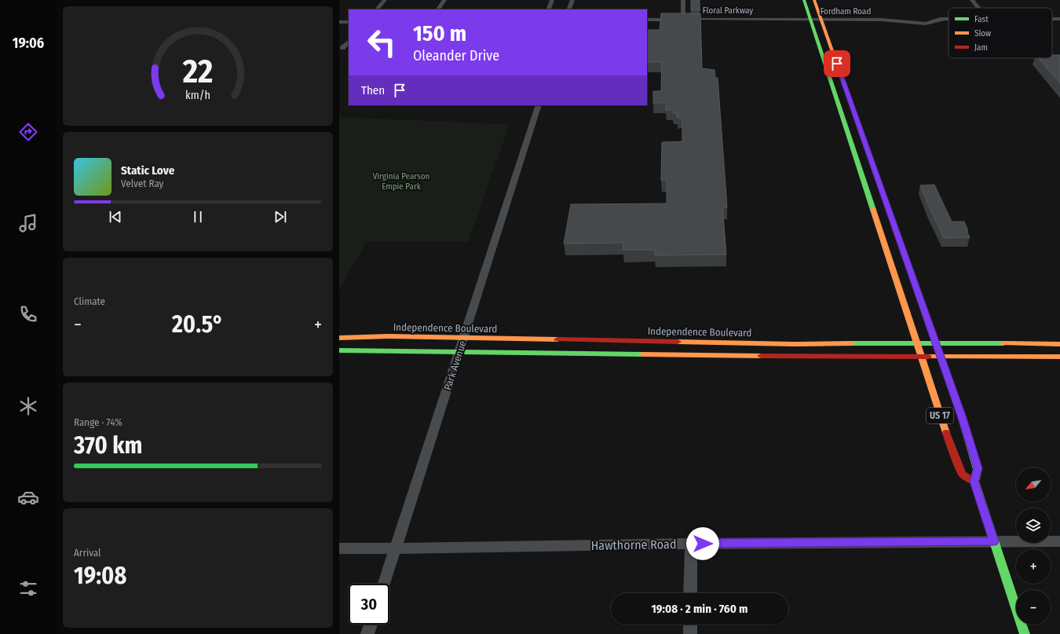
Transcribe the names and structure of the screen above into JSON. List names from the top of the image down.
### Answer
{
  "streets": {
    "main road": ["Independence Boulevard", "US 17"],
    "street": [
      "Floral Parkway",
      "Fordham Road",
      "Park Avenue",
      "Hawthorne Road"
    ]
  },
  "crossings": [
    ["Floral Parkway", "Fordham Road"],
    ["Floral Parkway", "US 17"],
    ["Fordham Road", "US 17"],
    ["Independence Boulevard", "Park Avenue"],
    ["Independence Boulevard", "US 17"],
    ["Park Avenue", "Hawthorne Road"]
  ],
  "parks": ["Virginia Pearson Empie Park"],
  "legend": ["Fast", "Slow", "Jam"],
  "north": "bottom left",
  "page": {
    "tabs": "19:06",
    "turn": ["150 m", "Oleander Drive"],
    "then": "Then",
    "song": ["Static Love", "Velvet Ray"],
    "tile": [
      "Climate",
      ["Range · 74%", "370 km"],
      ["Arrival", "19:08"]
    ],
    "heat": ["−", "20.5°", "+"],
    "map_buttons": ["+", "−"],
    "limit": "30",
    "trip": "19:08 · 2 min · 760 m",
    "gauge": ["22", "km/h"]
  }
}
